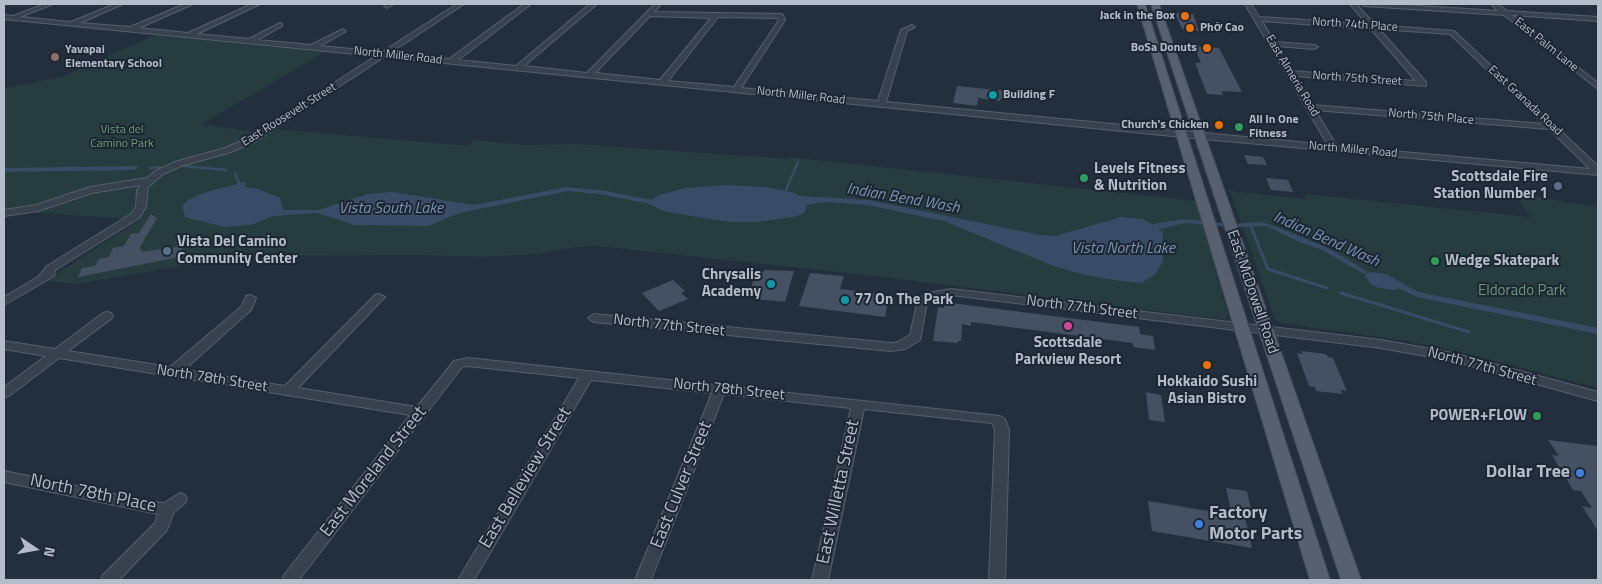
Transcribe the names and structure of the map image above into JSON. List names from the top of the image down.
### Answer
{
  "streets": {
    "main road": ["East McDowell Road"],
    "street": [
      "North 74th Place",
      "East Palm Lane",
      "North Miller Road",
      "East Almeria Road",
      "North 75th Street",
      "East Granada Road",
      "East Roosevelt Street",
      "North 75th Place",
      "North 77th Street",
      "North 78th Street",
      "East Moreland Street",
      "East Belleview Street",
      "East Culver Street",
      "East Willetta Street",
      "North 78th Place"
    ]
  },
  "crossings": [
    ["North 74th Place", "East Almeria Road"],
    ["North 74th Place", "North 75th Street"],
    ["North 74th Place", "East Granada Road"],
    ["North Miller Road", "East Almeria Road"],
    ["North Miller Road", "East Granada Road"],
    ["North Miller Road", "East Roosevelt Street"],
    ["North Miller Road", "East McDowell Road"],
    ["East Almeria Road", "North 75th Street"],
    ["East Almeria Road", "North 75th Place"],
    ["East Granada Road", "North 75th Place"],
    ["East McDowell Road", "North 77th Street"],
    ["North 78th Street", "East Moreland Street"],
    ["North 78th Street", "East Belleview Street"],
    ["North 78th Street", "East Culver Street"],
    ["North 78th Street", "East Willetta Street"]
  ],
  "water": ["Indian Bend Wash", "Vista South Lake", "Vista North Lake"],
  "parks": ["Vista del Camino Park", "Eldorado Park"],
  "places": [
    "Jack in the Box",
    "Phở Cao",
    "BoSa Donuts",
    "Yavapai Elementary School",
    "Building F",
    "Church's Chicken",
    "All In One Fitness",
    "Levels Fitness & Nutrition",
    "Scottsdale Fire Station Number 1",
    "Vista Del Camino Community Center",
    "Wedge Skatepark",
    "Chrysalis Academy",
    "77 On The Park",
    "Scottsdale Parkview Resort",
    "Hokkaido Sushi Asian Bistro",
    "POWER+FLOW",
    "Dollar Tree",
    "Factory Motor Parts"
  ],
  "north": "right"
}
